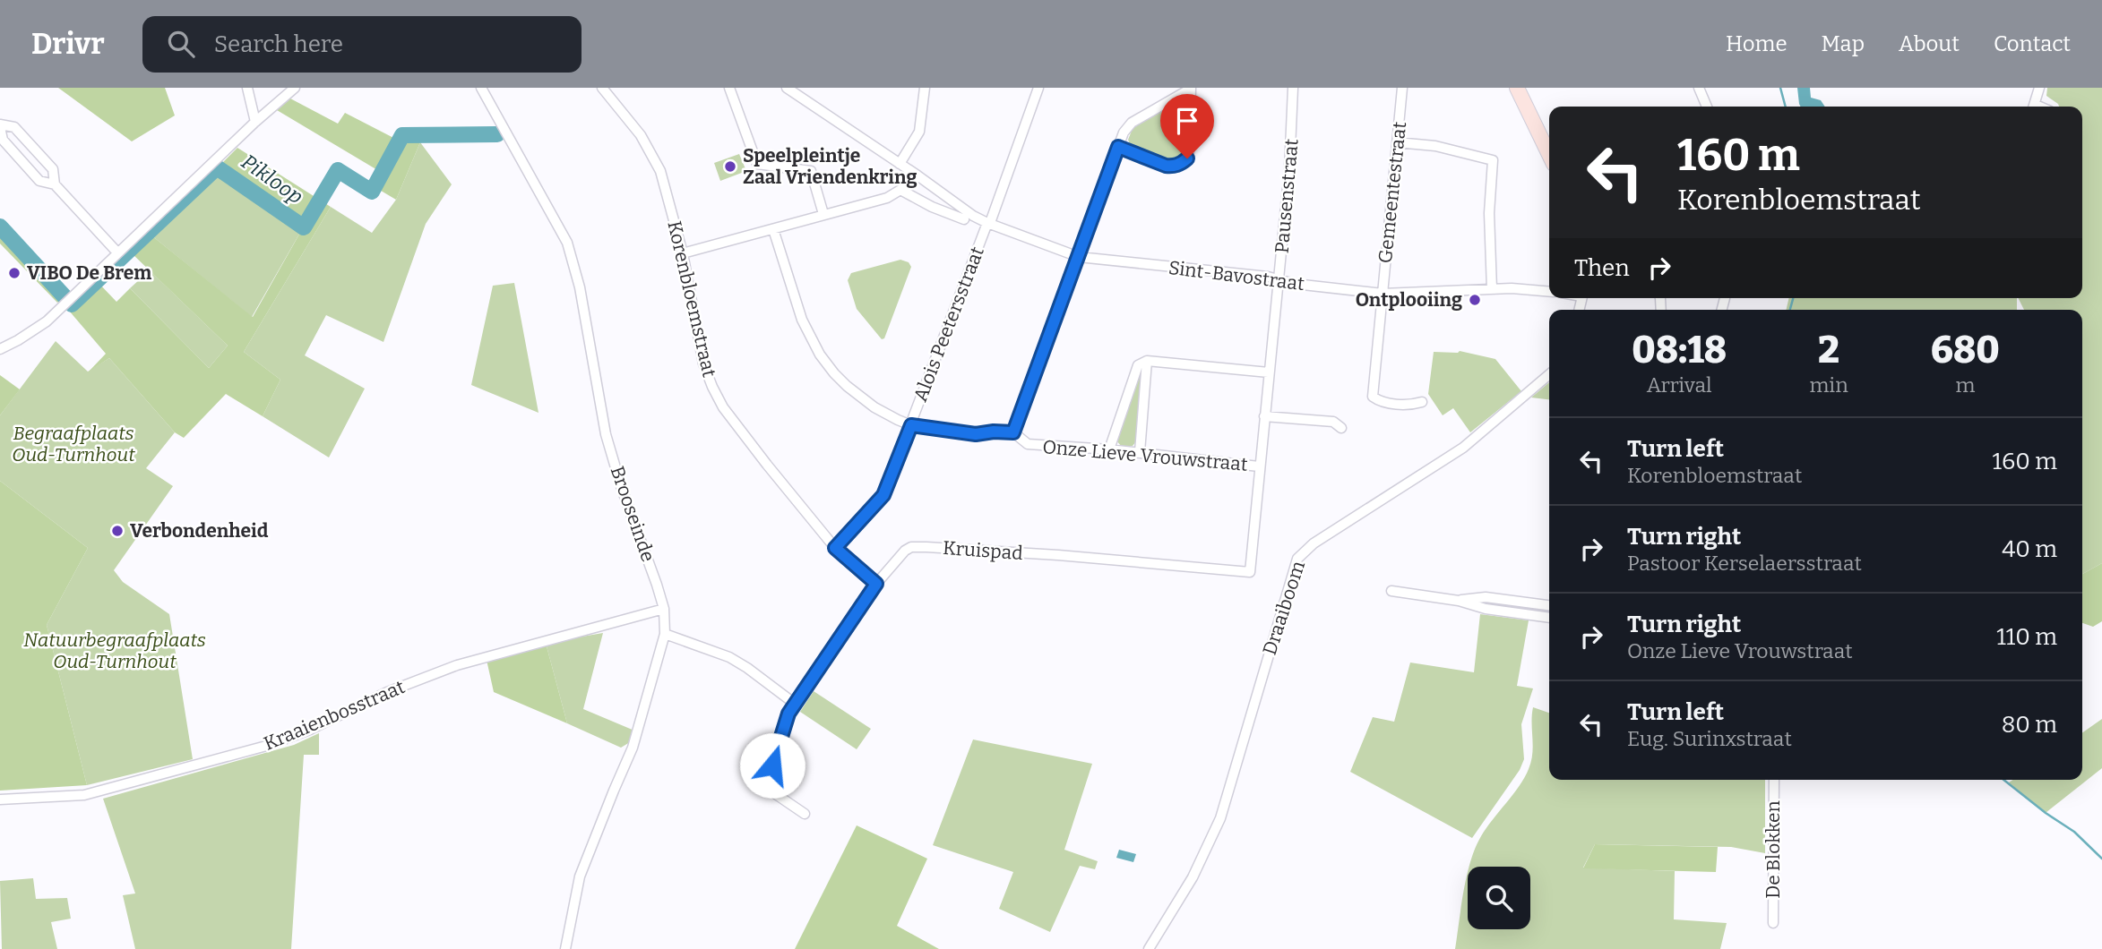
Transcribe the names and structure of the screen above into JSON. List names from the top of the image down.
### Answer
{
  "streets": {
    "street": [
      "Gemeentestraat",
      "Pausenstraat",
      "Sint-Bavostraat",
      "Korenbloemstraat",
      "Alois Peetersstraat",
      "Onze Lieve Vrouwstraat",
      "Brooseinde",
      "Kruispad",
      "Draaiboom",
      "Kraaienbosstraat",
      "De Blokken"
    ]
  },
  "crossings": [
    ["Gemeentestraat", "Sint-Bavostraat"],
    ["Pausenstraat", "Sint-Bavostraat"],
    ["Pausenstraat", "Onze Lieve Vrouwstraat"],
    ["Pausenstraat", "Kruispad"],
    ["Sint-Bavostraat", "Alois Peetersstraat"],
    ["Korenbloemstraat", "Alois Peetersstraat"],
    ["Korenbloemstraat", "Kruispad"],
    ["Alois Peetersstraat", "Onze Lieve Vrouwstraat"],
    ["Brooseinde", "Kraaienbosstraat"]
  ],
  "water": ["Pikloop"],
  "parks": ["Begraafplaats Oud-Turnhout", "Natuurbegraafplaats Oud-Turnhout"],
  "places": [
    "Speelpleintje Zaal Vriendenkring",
    "VIBO De Brem",
    "Ontplooiing",
    "Verbondenheid"
  ],
  "page": {
    "header": "Drivr",
    "search": "Search here",
    "nav": [
      "Home",
      "Map",
      "About",
      "Contact"
    ],
    "turn": ["160 m", "Korenbloemstraat"],
    "then": "Then",
    "eta": [
      "08:18",
      "Arrival",
      "2",
      "min",
      "680",
      "m"
    ],
    "list": [
      {
        "name": "Turn left",
        "note": "Korenbloemstraat",
        "value": "160 m"
      },
      {
        "name": "Turn right",
        "note": "Pastoor Kerselaersstraat",
        "value": "40 m"
      },
      {
        "name": "Turn right",
        "note": "Onze Lieve Vrouwstraat",
        "value": "110 m"
      },
      {
        "name": "Turn left",
        "note": "Eug. Surinxstraat",
        "value": "80 m"
      }
    ]
  }
}
